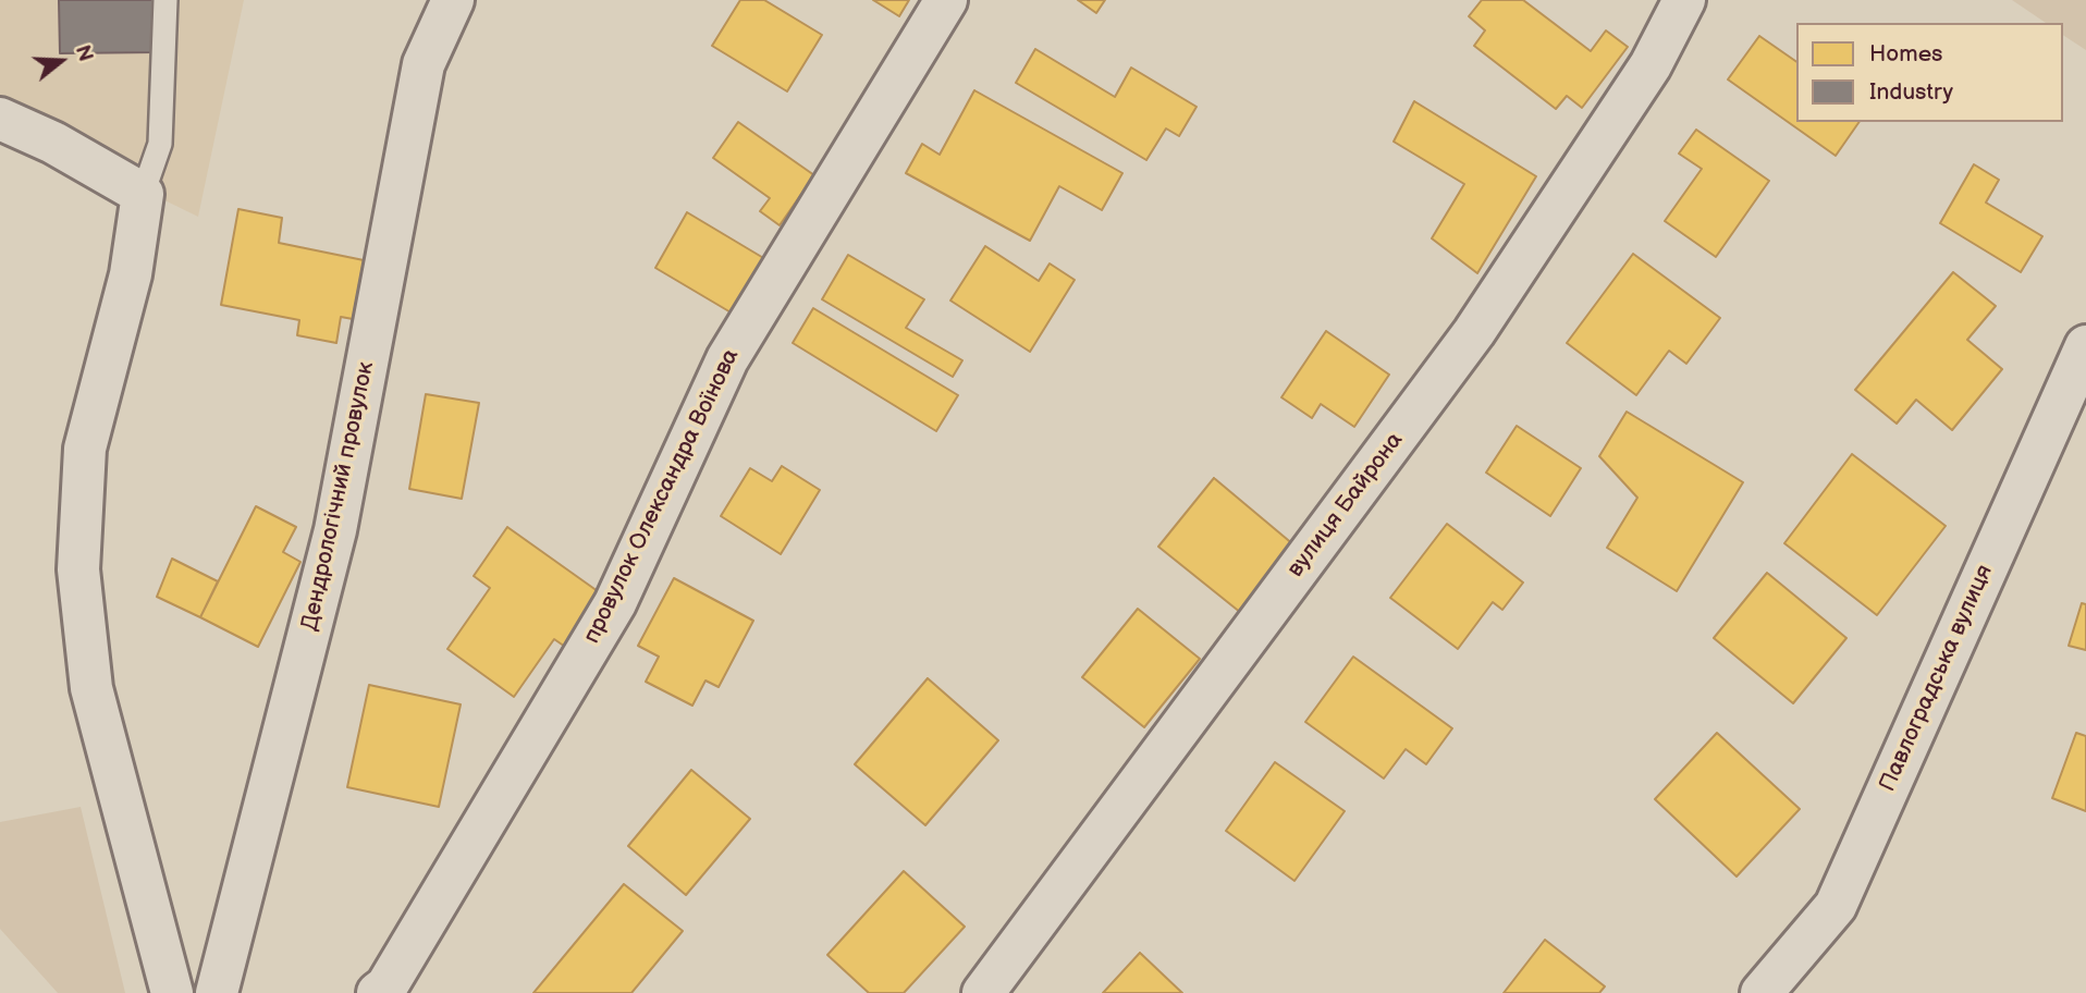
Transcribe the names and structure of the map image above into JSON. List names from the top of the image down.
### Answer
{
  "streets": {
    "street": [
      "Дендрологічний провулок",
      "провулок Олександра Воїнова",
      "вулиця Байрона",
      "Павлоградська вулиця"
    ]
  },
  "legend": ["Homes", "Industry"],
  "north": "right"
}
